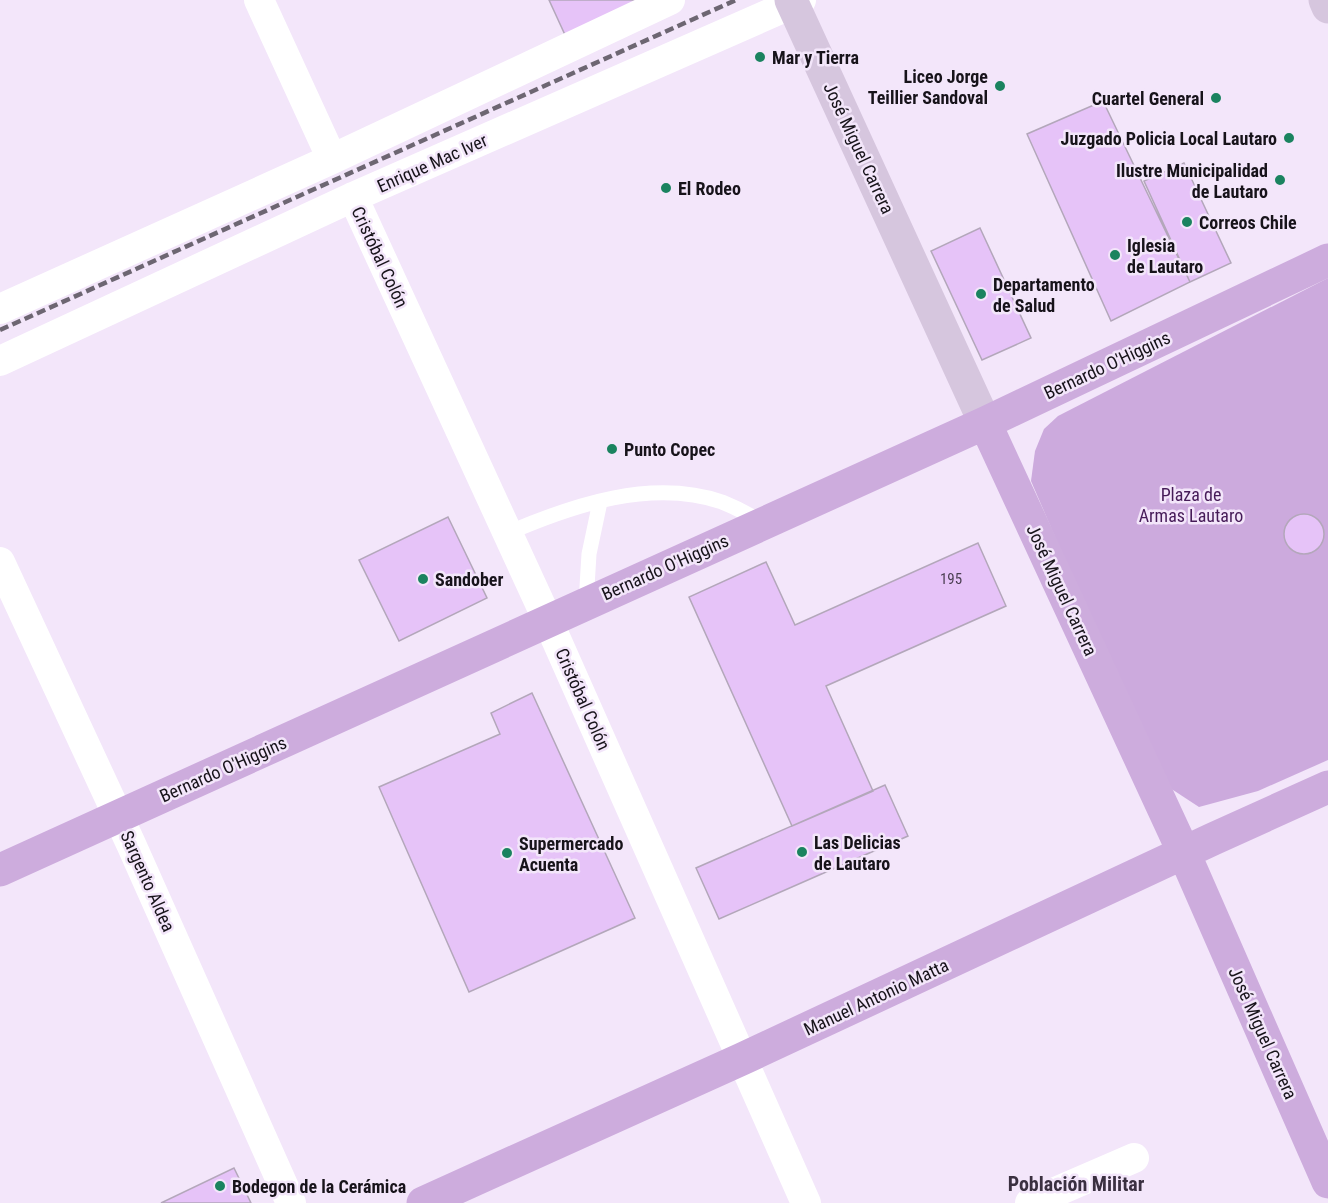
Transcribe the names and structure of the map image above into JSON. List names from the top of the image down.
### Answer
{
  "streets": {
    "main road": ["José Miguel Carrera", "Bernardo O'Higgins", "Manuel Antonio Matta"],
    "street": ["Enrique Mac Iver", "Cristóbal Colón", "Sargento Aldea"]
  },
  "crossings": [
    ["José Miguel Carrera", "Enrique Mac Iver"],
    ["José Miguel Carrera", "Bernardo O'Higgins"],
    ["José Miguel Carrera", "Manuel Antonio Matta"],
    ["Enrique Mac Iver", "Cristóbal Colón"],
    ["Cristóbal Colón", "Bernardo O'Higgins"],
    ["Cristóbal Colón", "Manuel Antonio Matta"],
    ["Bernardo O'Higgins", "Sargento Aldea"]
  ],
  "districts": ["Población Militar"],
  "parks": ["Plaza de Armas Lautaro"],
  "places": [
    "Mar y Tierra",
    "Liceo Jorge Teillier Sandoval",
    "Cuartel General",
    "Juzgado Policia Local Lautaro",
    "Ilustre Municipalidad de Lautaro",
    "El Rodeo",
    "Correos Chile",
    "Iglesia de Lautaro",
    "Departamento de Salud",
    "Punto Copec",
    "Sandober",
    "Las Delicias de Lautaro",
    "Supermercado Acuenta",
    "Bodegon de la Cerámica"
  ],
  "house_numbers": ["195"]
}
